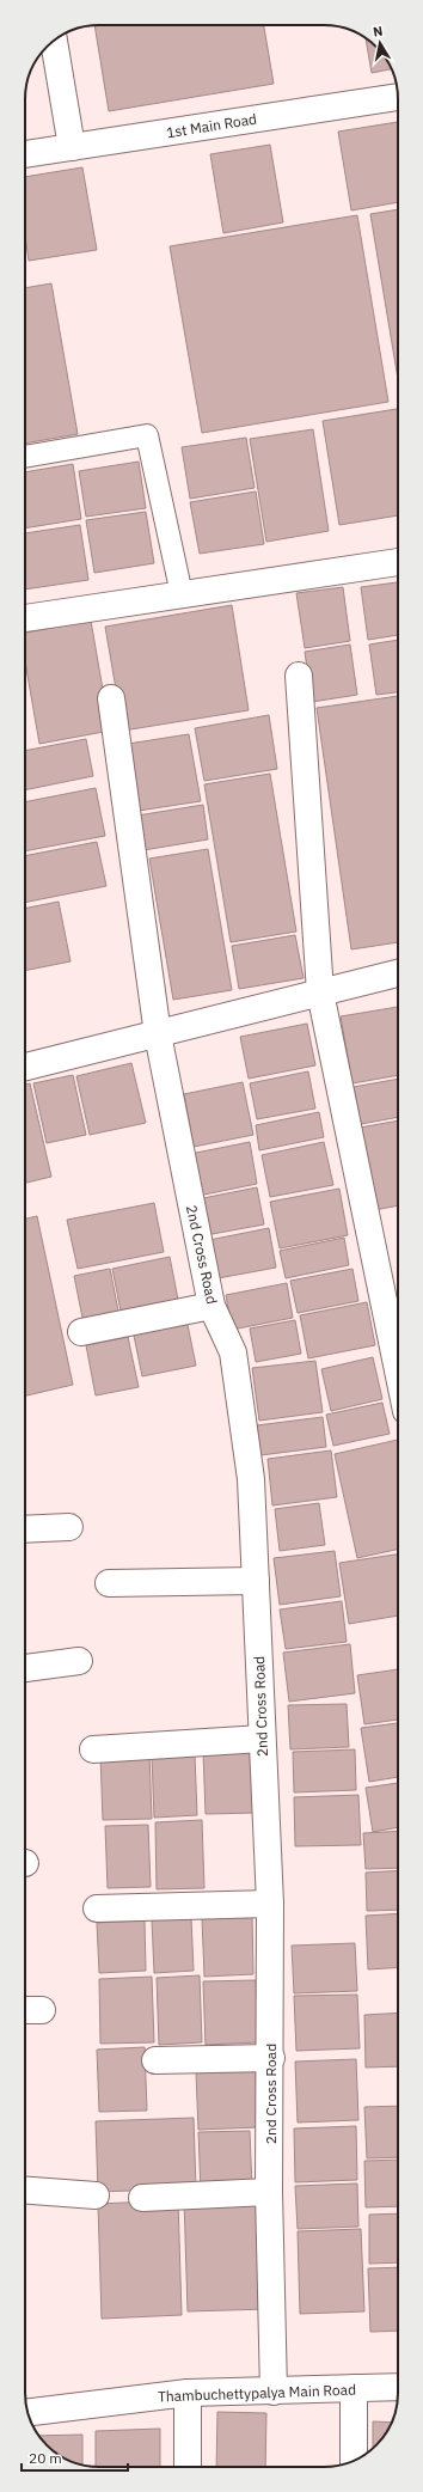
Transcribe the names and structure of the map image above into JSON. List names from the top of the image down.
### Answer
{
  "streets": {
    "street": ["1st Main Road", "2nd Cross Road", "Thambuchettypalya Main Road"]
  },
  "crossings": [
    ["2nd Cross Road", "Thambuchettypalya Main Road"]
  ],
  "scale_bar": "20 m",
  "north": "top"
}
